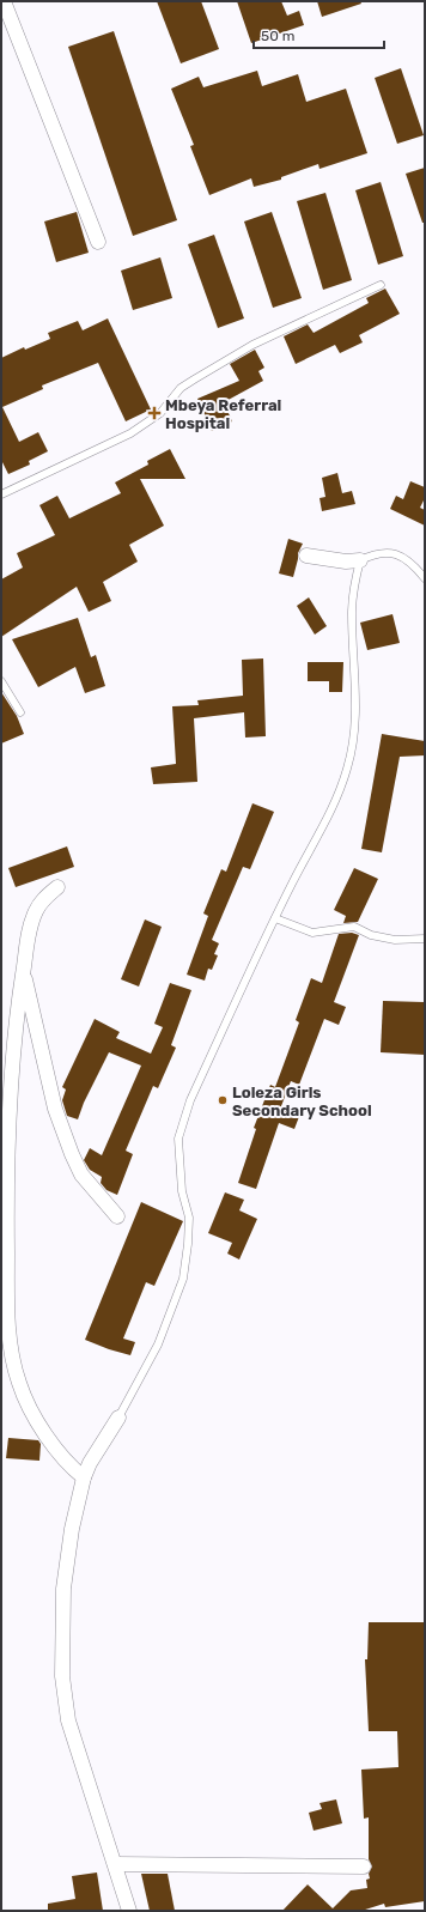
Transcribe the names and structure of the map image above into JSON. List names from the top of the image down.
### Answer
{
  "places": {
    "health": ["Mbeya Referral Hospital"],
    "other": ["Loleza Girls Secondary School"]
  },
  "scale_bar": "50 m"
}
